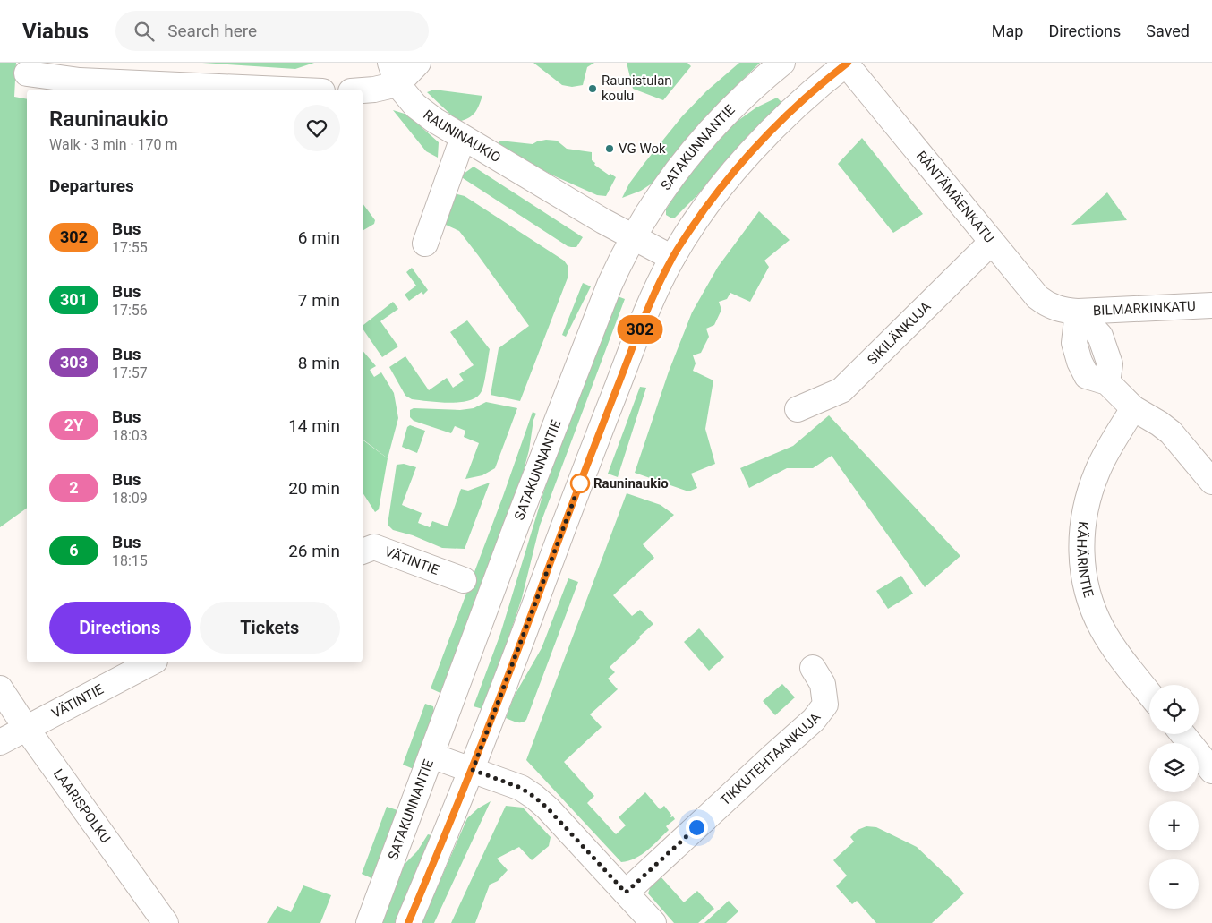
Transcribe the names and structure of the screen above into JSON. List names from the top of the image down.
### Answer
{
  "streets": {
    "street": [
      "RAUNINAUKIO",
      "SATAKUNNANTIE",
      "RÄNTÄMÄENKATU",
      "BILMARKINKATU",
      "SIKILÄNKUJA",
      "KÄHÄRINTIE",
      "VÄTINTIE",
      "TIKKUTEHTAANKUJA",
      "LAARISPOLKU"
    ]
  },
  "crossings": [
    ["RAUNINAUKIO", "SATAKUNNANTIE"],
    ["RÄNTÄMÄENKATU", "BILMARKINKATU"],
    ["RÄNTÄMÄENKATU", "SIKILÄNKUJA"],
    ["VÄTINTIE", "LAARISPOLKU"]
  ],
  "places": ["Raunistulan koulu", "VG Wok", "Rauninaukio"],
  "lines": ["bus line 302"],
  "page": {
    "header": "Viabus",
    "search": "Search here",
    "nav": ["Map", "Directions", "Saved"],
    "on_map": "302",
    "heading": [
      ["Rauninaukio", "Walk · 3 min · 170 m"],
      "Departures"
    ],
    "list": [
      {
        "mark": "302",
        "name": "Bus",
        "note": "17:55",
        "value": "6 min"
      },
      {
        "mark": "301",
        "name": "Bus",
        "note": "17:56",
        "value": "7 min"
      },
      {
        "mark": "303",
        "name": "Bus",
        "note": "17:57",
        "value": "8 min"
      },
      {
        "mark": "2Y",
        "name": "Bus",
        "note": "18:03",
        "value": "14 min"
      },
      {
        "mark": "2",
        "name": "Bus",
        "note": "18:09",
        "value": "20 min"
      },
      {
        "mark": "6",
        "name": "Bus",
        "note": "18:15",
        "value": "26 min"
      }
    ],
    "buttons": ["Directions", "Tickets"],
    "map_buttons": ["+", "−"]
  }
}
